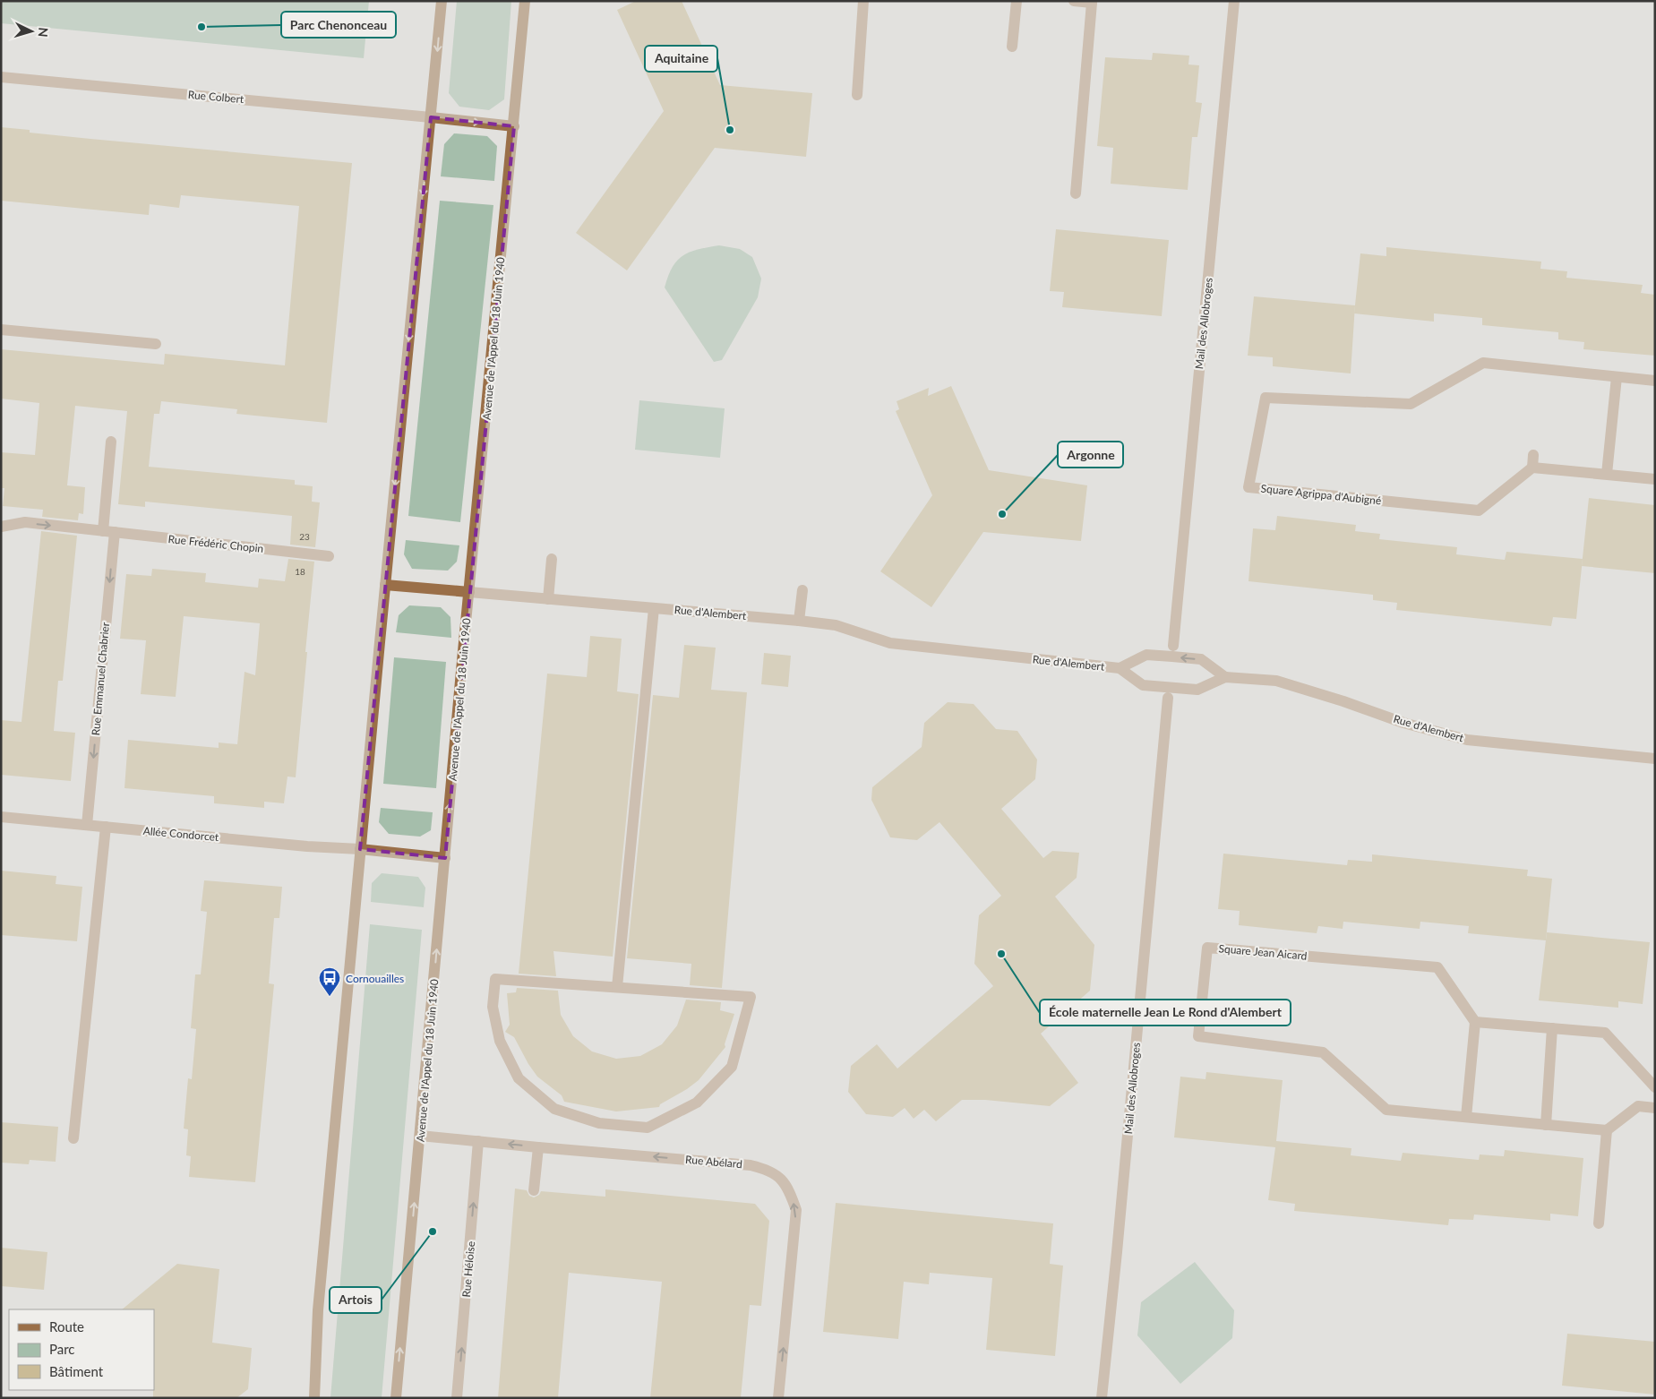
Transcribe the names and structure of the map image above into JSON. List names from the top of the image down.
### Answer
{
  "streets": {
    "street": [
      "Rue Colbert",
      "Mail des Allobroges",
      "Avenue de l'Appel du 18 Juin 1940",
      "Square Agrippa d'Aubigné",
      "Rue Frédéric Chopin",
      "Rue d'Alembert",
      "Rue Emmanuel Chabrier",
      "Allée Condorcet",
      "Square Jean Aicard",
      "Rue Abélard",
      "Rue Héloise"
    ]
  },
  "crossings": [
    ["Avenue de l'Appel du 18 Juin 1940", "Rue d'Alembert"],
    ["Avenue de l'Appel du 18 Juin 1940", "Rue Abélard"],
    ["Rue Frédéric Chopin", "Rue Emmanuel Chabrier"],
    ["Rue Emmanuel Chabrier", "Allée Condorcet"],
    ["Rue Abélard", "Rue Héloise"]
  ],
  "one_way": ["Rue Emmanuel Chabrier", "Rue Héloise"],
  "places": {
    "other": [
      "Parc Chenonceau",
      "Aquitaine",
      "Argonne",
      "École maternelle Jean Le Rond d'Alembert",
      "Artois"
    ],
    "bus stop": ["Cornouailles"]
  },
  "house_numbers": ["23", "18"],
  "legend": ["Route", "Parc", "Bâtiment"],
  "north": "right"
}
